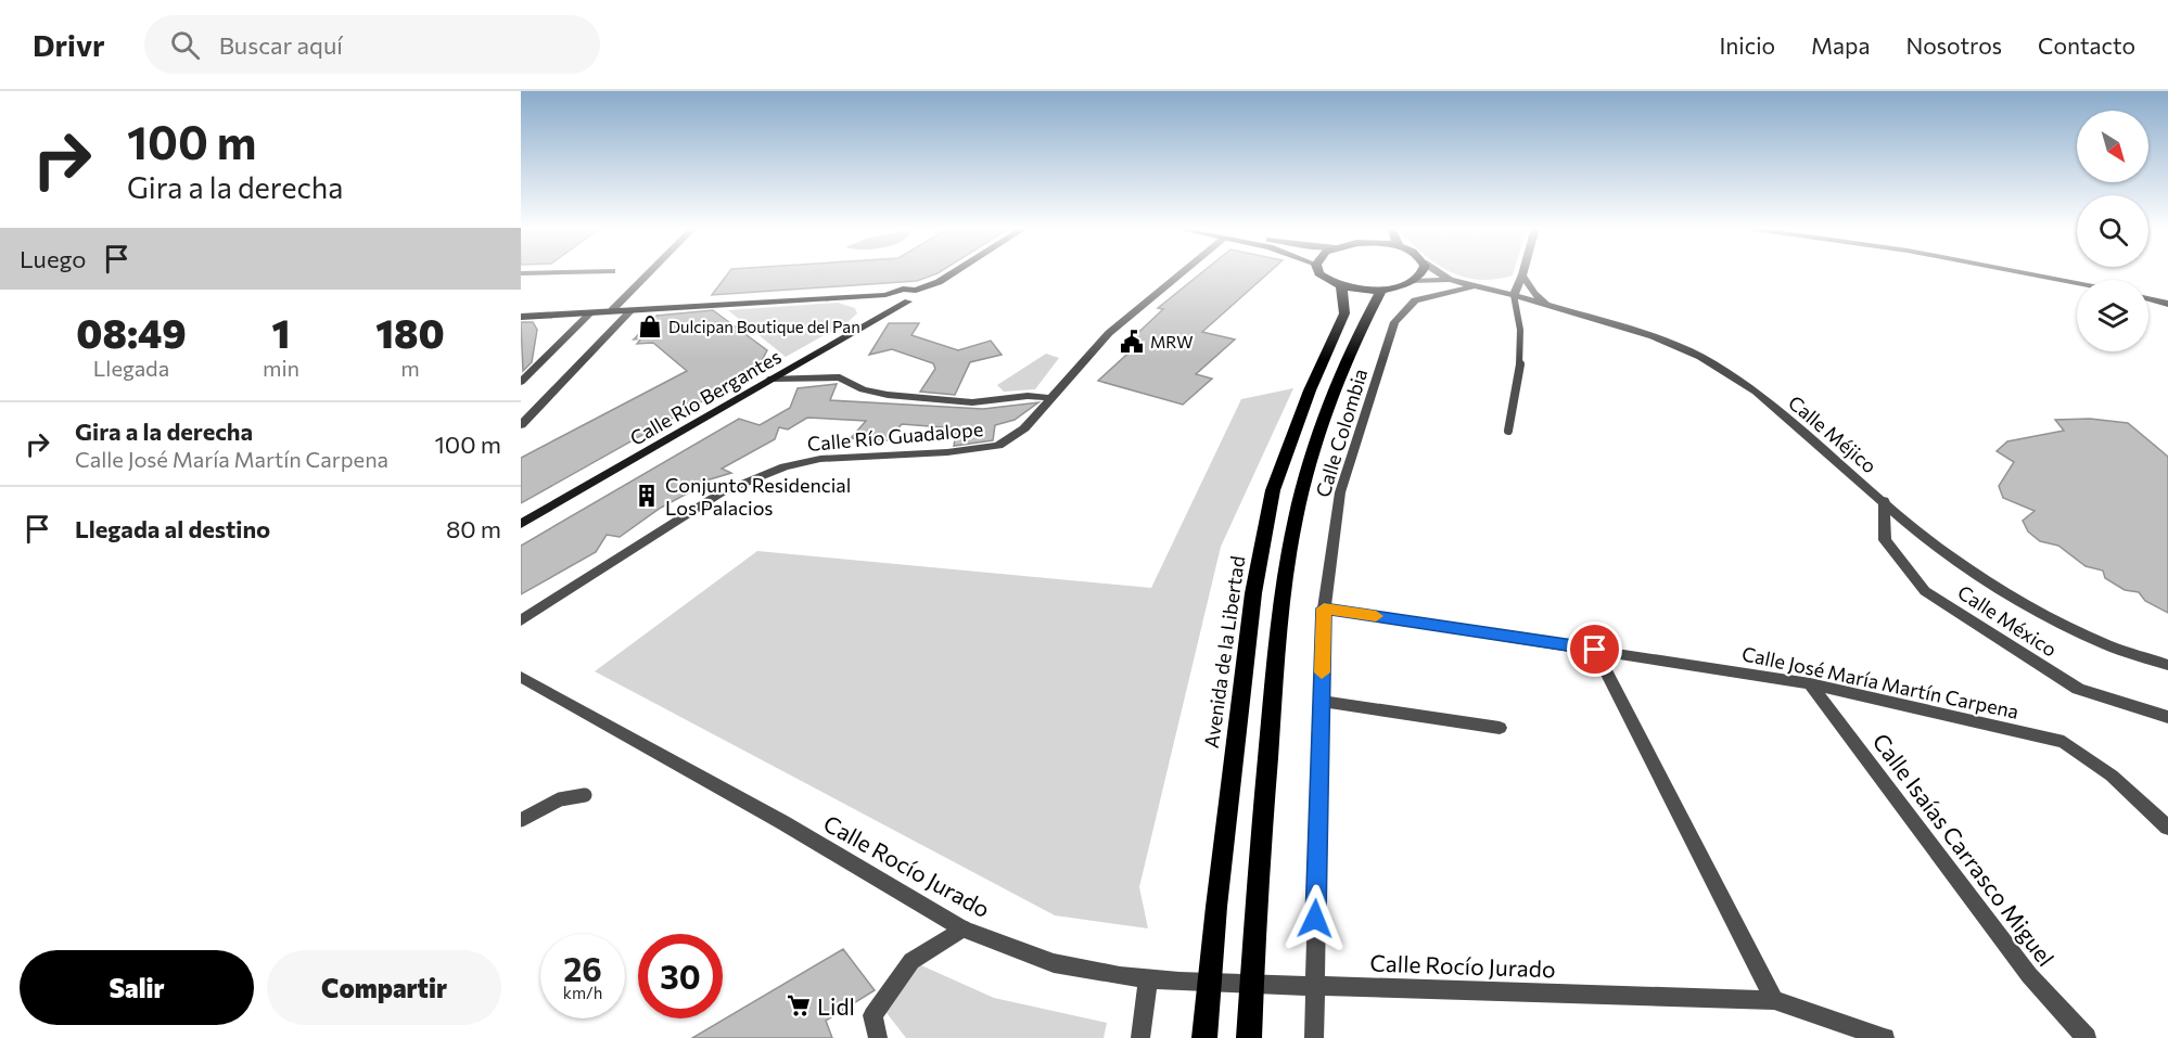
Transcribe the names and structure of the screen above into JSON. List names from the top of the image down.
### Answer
{
  "streets": {
    "main road": ["Calle Río Bergantes", "Avenida de la Libertad"],
    "street": [
      "Calle Colombia",
      "Calle Méjico",
      "Calle Río Guadalope",
      "Calle México",
      "Calle José María Martín Carpena",
      "Calle Isaías Carrasco Miguel",
      "Calle Rocío Jurado"
    ]
  },
  "crossings": [
    ["Calle Río Bergantes", "Calle Río Guadalope"],
    ["Calle Colombia", "Calle Méjico"],
    ["Calle Colombia", "Calle José María Martín Carpena"],
    ["Calle Colombia", "Calle Rocío Jurado"],
    ["Calle Méjico", "Calle México"],
    ["Calle José María Martín Carpena", "Calle Isaías Carrasco Miguel"]
  ],
  "places": {
    "shop": ["Dulcipan Boutique del Pan"],
    "public building": ["MRW"],
    "building": ["Conjunto Residencial Los Palacios"],
    "supermarket": ["Lidl"]
  },
  "north": "bottom right",
  "page": {
    "header": "Drivr",
    "search": "Buscar aquí",
    "nav": [
      "Inicio",
      "Mapa",
      "Nosotros",
      "Contacto"
    ],
    "turn": ["100 m", "Gira a la derecha"],
    "then": "Luego",
    "eta": [
      "08:49",
      "Llegada",
      "1",
      "min",
      "180",
      "m"
    ],
    "list": [
      {
        "name": "Gira a la derecha",
        "note": "Calle José María Martín Carpena",
        "value": "100 m"
      },
      {
        "name": "Llegada al destino",
        "value": "80 m"
      }
    ],
    "speed": "26 km/h",
    "limit": "30",
    "buttons": ["Salir", "Compartir"]
  }
}
